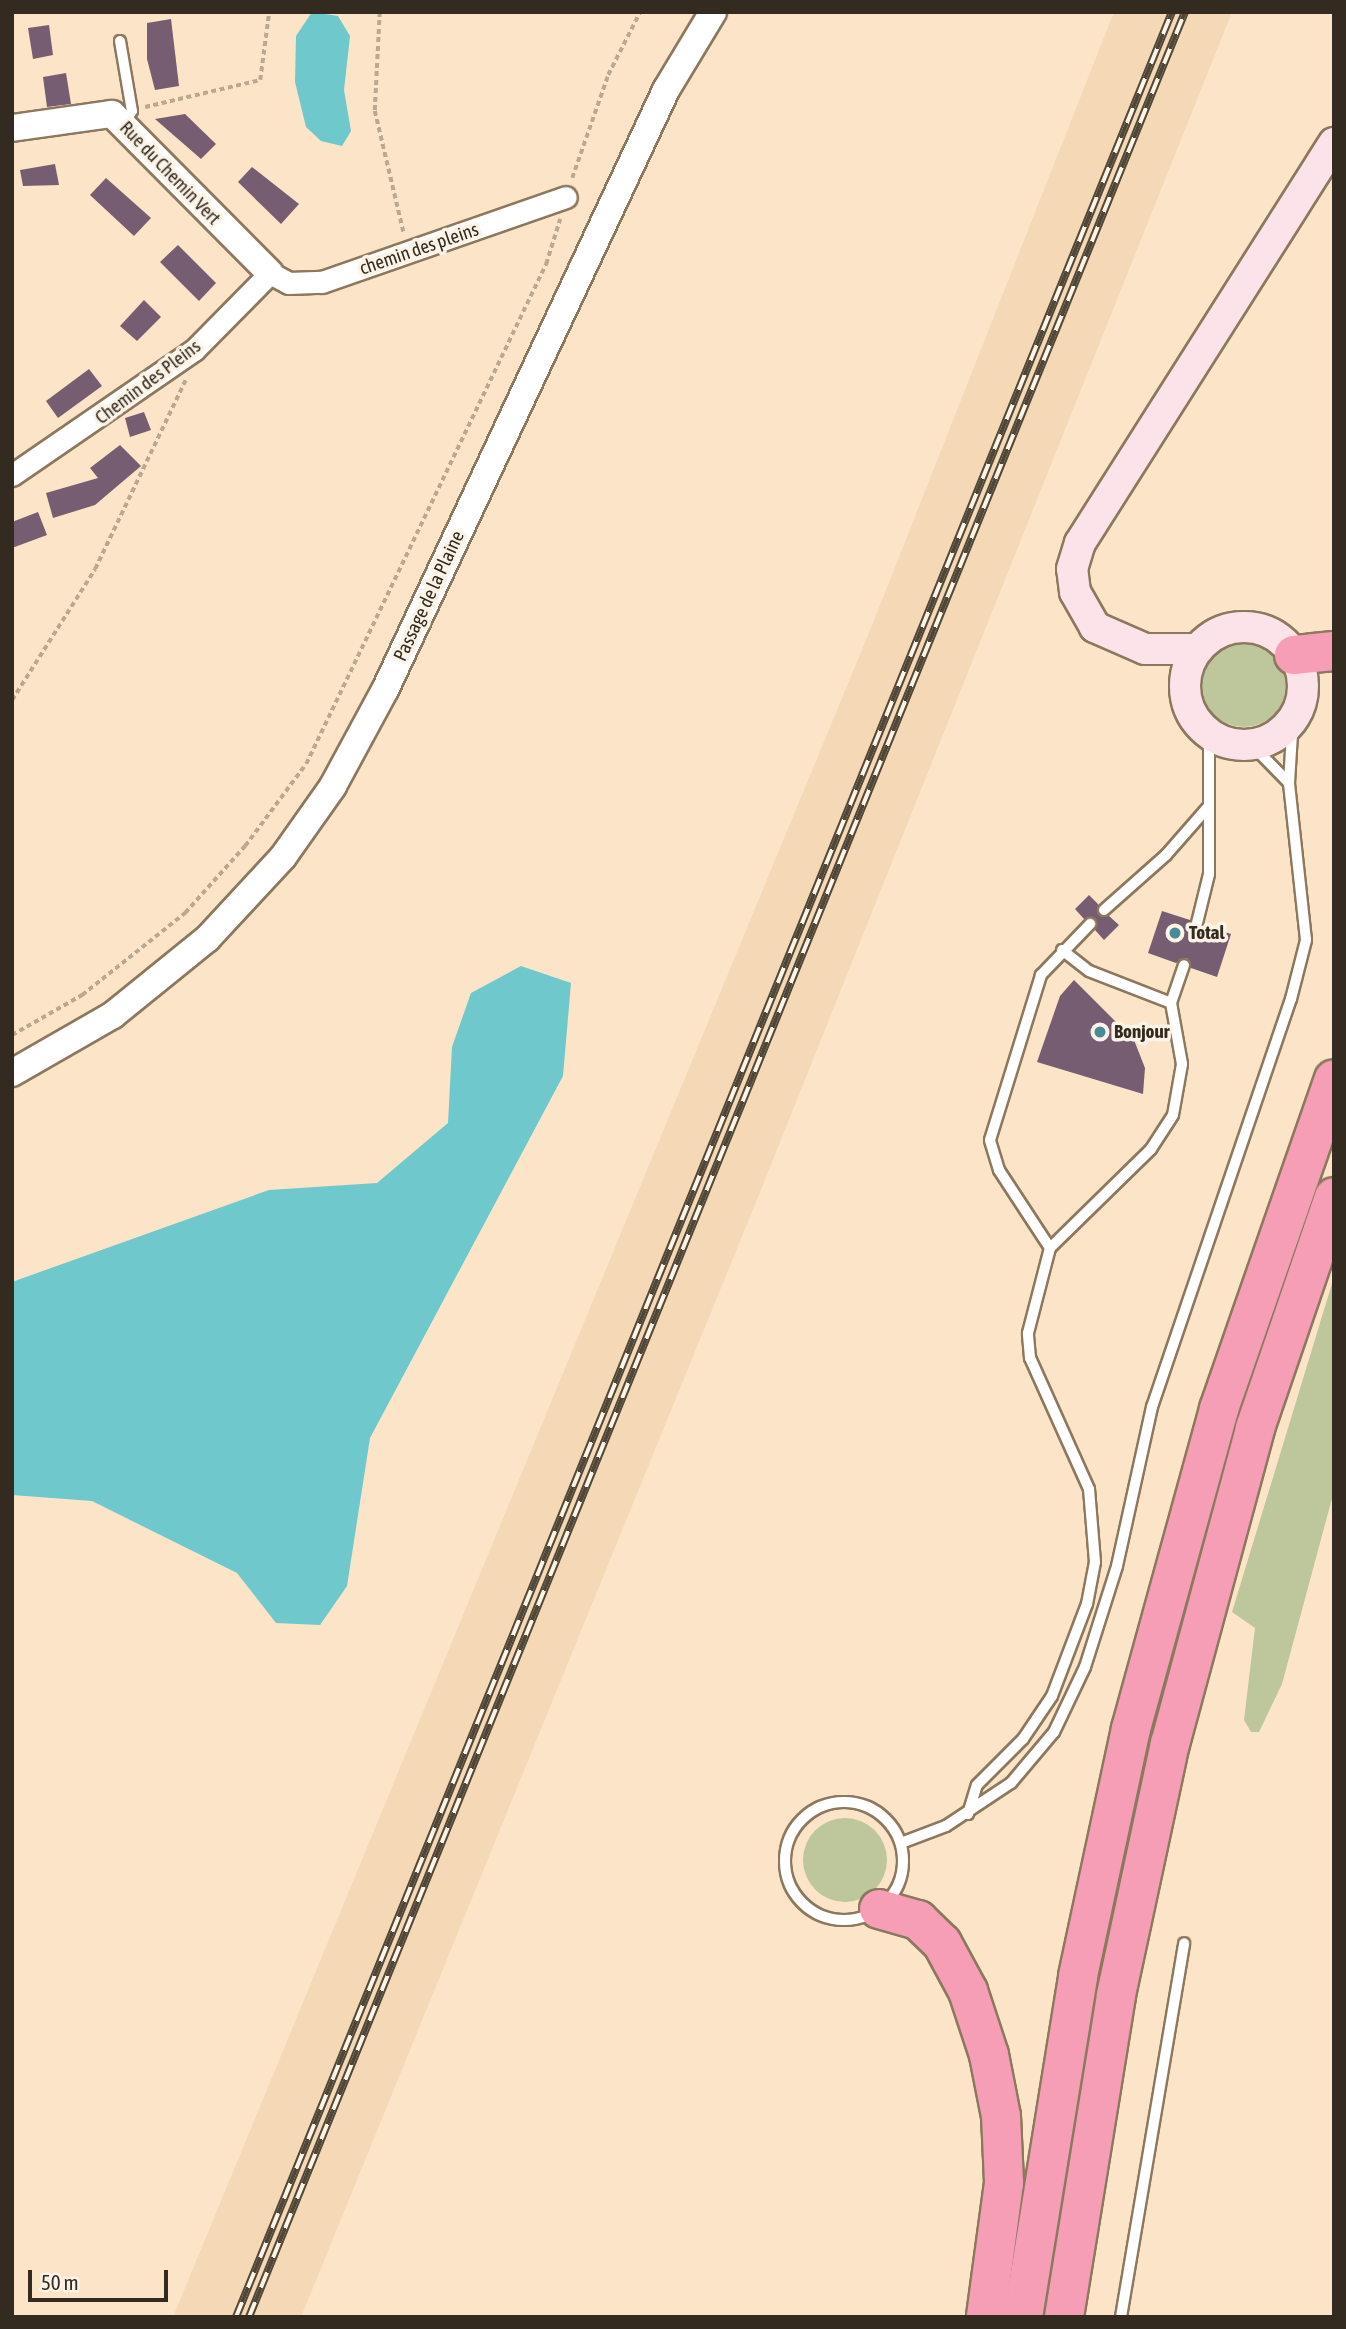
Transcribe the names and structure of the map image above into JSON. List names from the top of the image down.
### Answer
{
  "streets": {
    "street": [
      "Rue du Chemin Vert",
      "chemin des pleins",
      "Chemin des Pleins",
      "Passage de la Plaine"
    ]
  },
  "crossings": [
    ["Rue du Chemin Vert", "chemin des pleins"],
    ["Rue du Chemin Vert", "Chemin des Pleins"],
    ["chemin des pleins", "Chemin des Pleins"]
  ],
  "places": ["Total", "Bonjour"],
  "scale_bar": "50 m"
}
